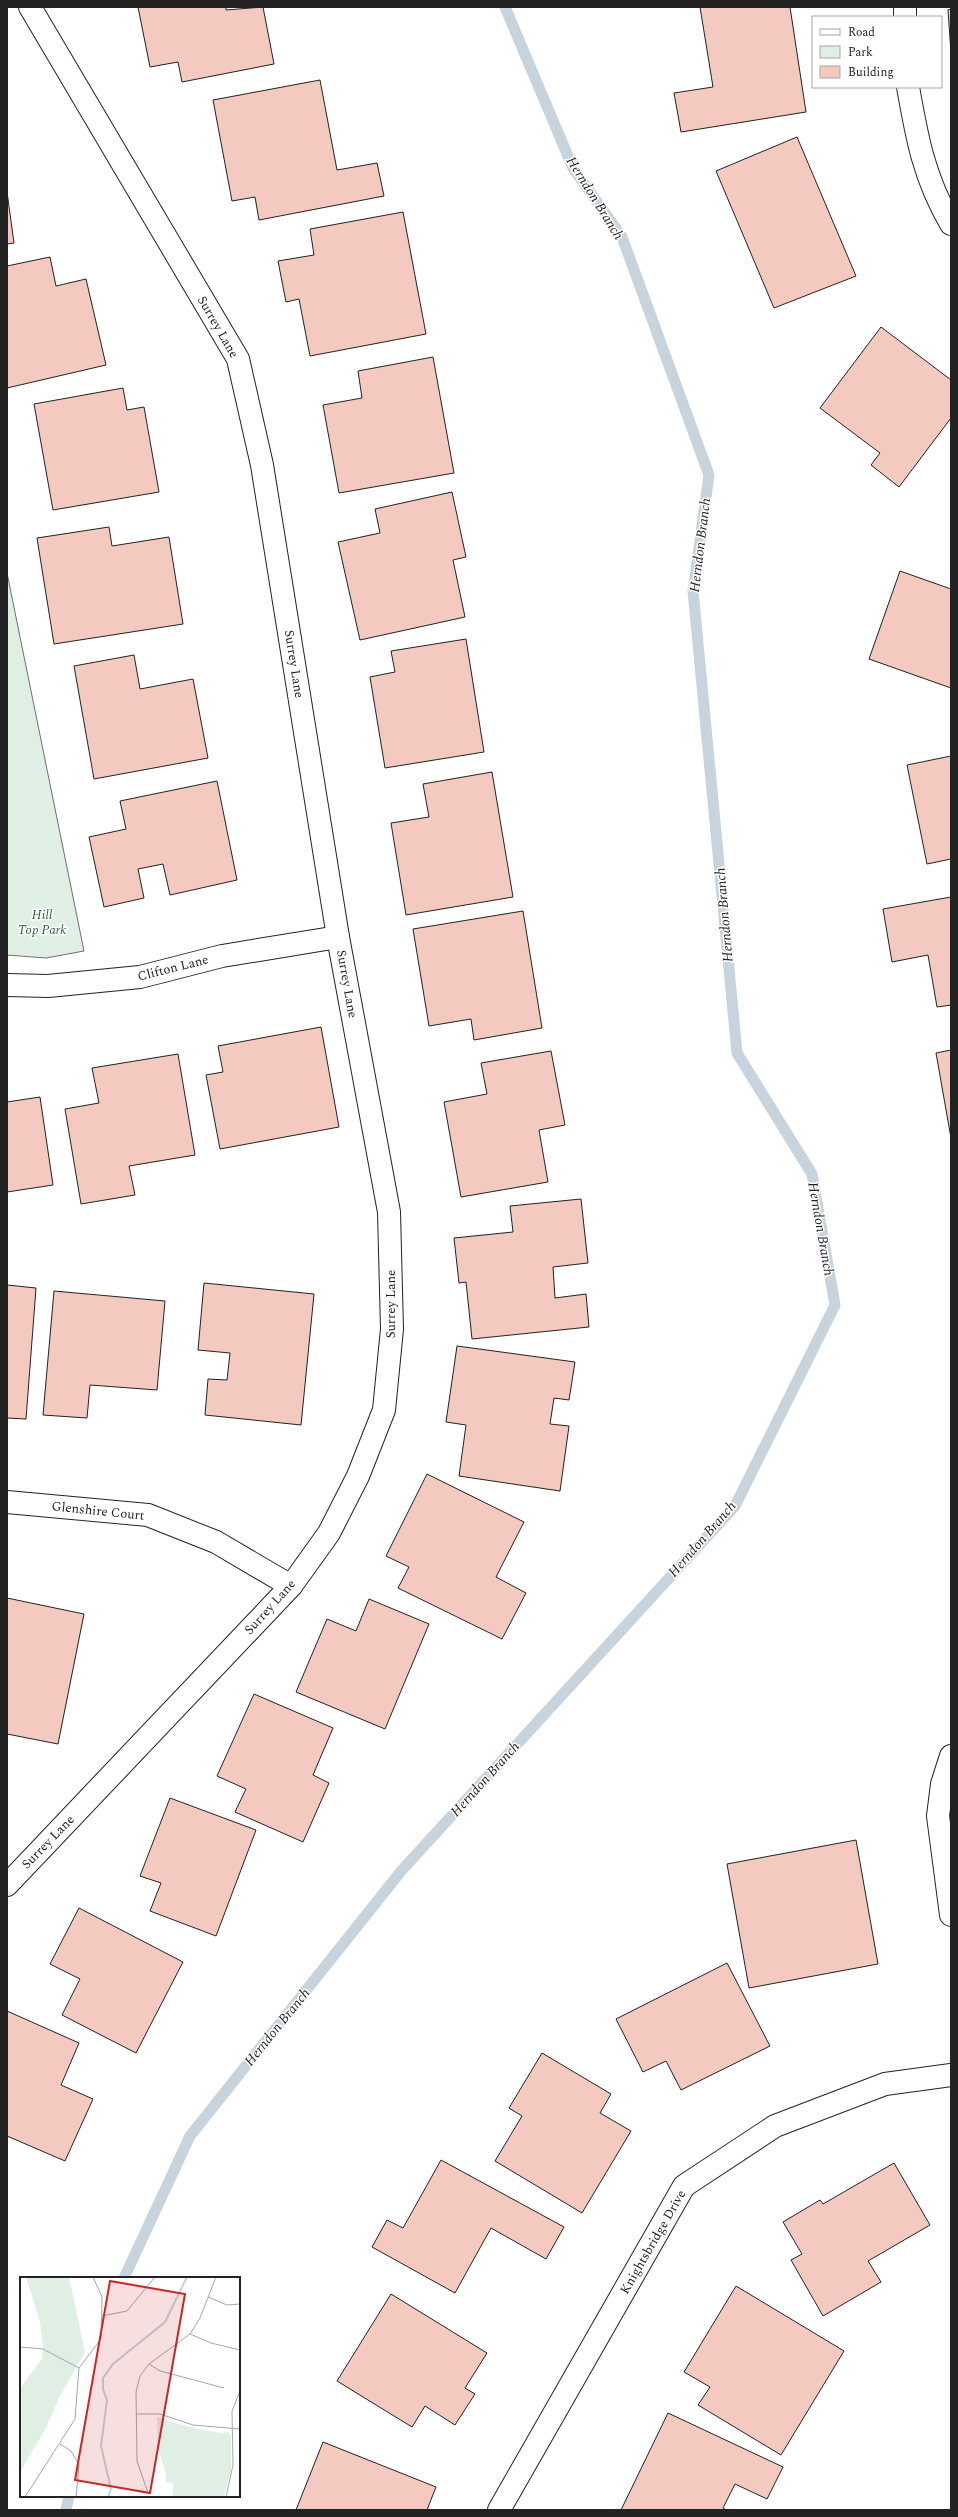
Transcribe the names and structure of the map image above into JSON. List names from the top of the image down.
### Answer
{
  "streets": {
    "street": [
      "Surrey Lane",
      "Clifton Lane",
      "Glenshire Court",
      "Knightsbridge Drive"
    ]
  },
  "crossings": [
    ["Surrey Lane", "Clifton Lane"],
    ["Surrey Lane", "Glenshire Court"]
  ],
  "water": ["Herndon Branch"],
  "parks": ["Hill Top Park"],
  "legend": ["Road", "Park", "Building"]
}
